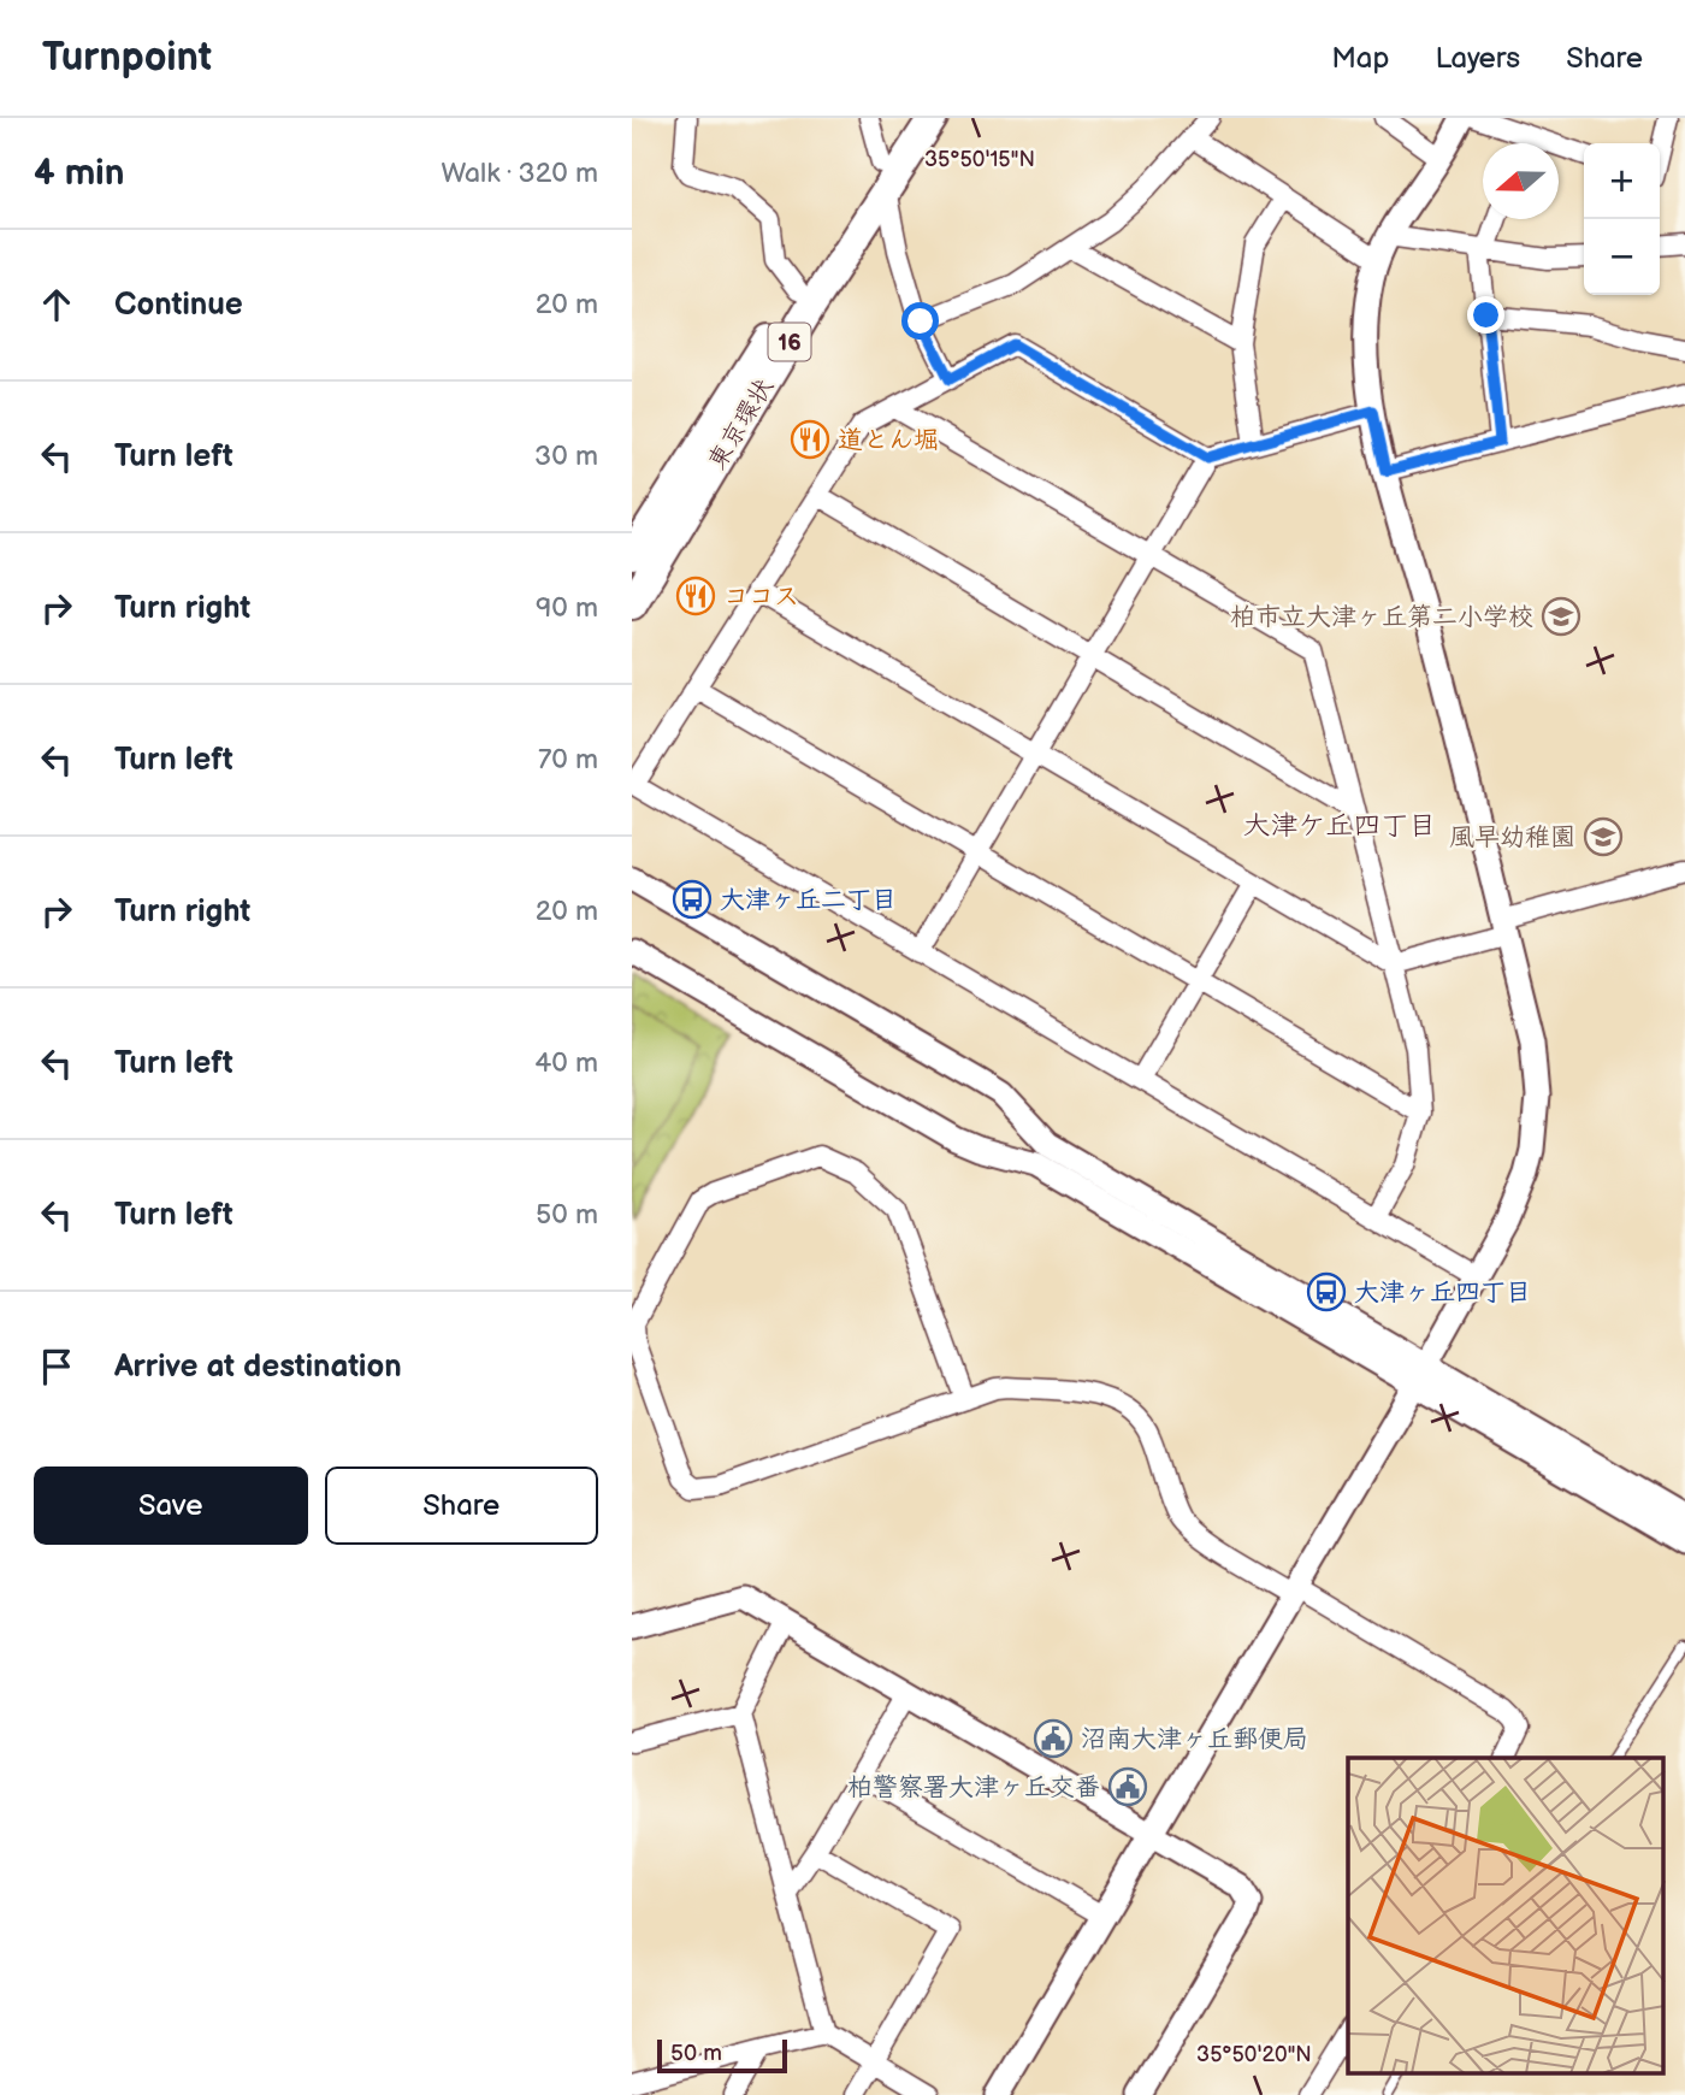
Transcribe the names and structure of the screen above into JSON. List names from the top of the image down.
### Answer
{
  "streets": {
    "highway": ["16", "東京環状"]
  },
  "districts": ["大津ケ丘四丁目"],
  "places": {
    "restaurant": ["道とん堀", "ココス"],
    "school or university": ["柏市立大津ヶ丘第二小学校", "風早幼稚園"],
    "bus stop": ["大津ヶ丘二丁目", "大津ヶ丘四丁目"],
    "public building": ["沼南大津ヶ丘郵便局", "柏警察署大津ヶ丘交番"]
  },
  "scale_bar": "50 m",
  "north": "left",
  "page": {
    "header": "Turnpoint",
    "nav": ["Map", "Layers", "Share"],
    "heading": ["4 min", "Walk · 320 m"],
    "map_buttons": ["+", "−"],
    "list": [
      ["Continue", "20 m"],
      ["Turn left", "30 m"],
      ["Turn right", "90 m"],
      ["Turn left", "70 m"],
      ["Turn right", "20 m"],
      ["Turn left", "40 m"],
      ["Turn left", "50 m"],
      "Arrive at destination"
    ],
    "buttons": ["Save", "Share"],
    "scale": "50 m"
  },
  "coordinates": ["35°50'15\"N", "35°50'20\"N"]
}
